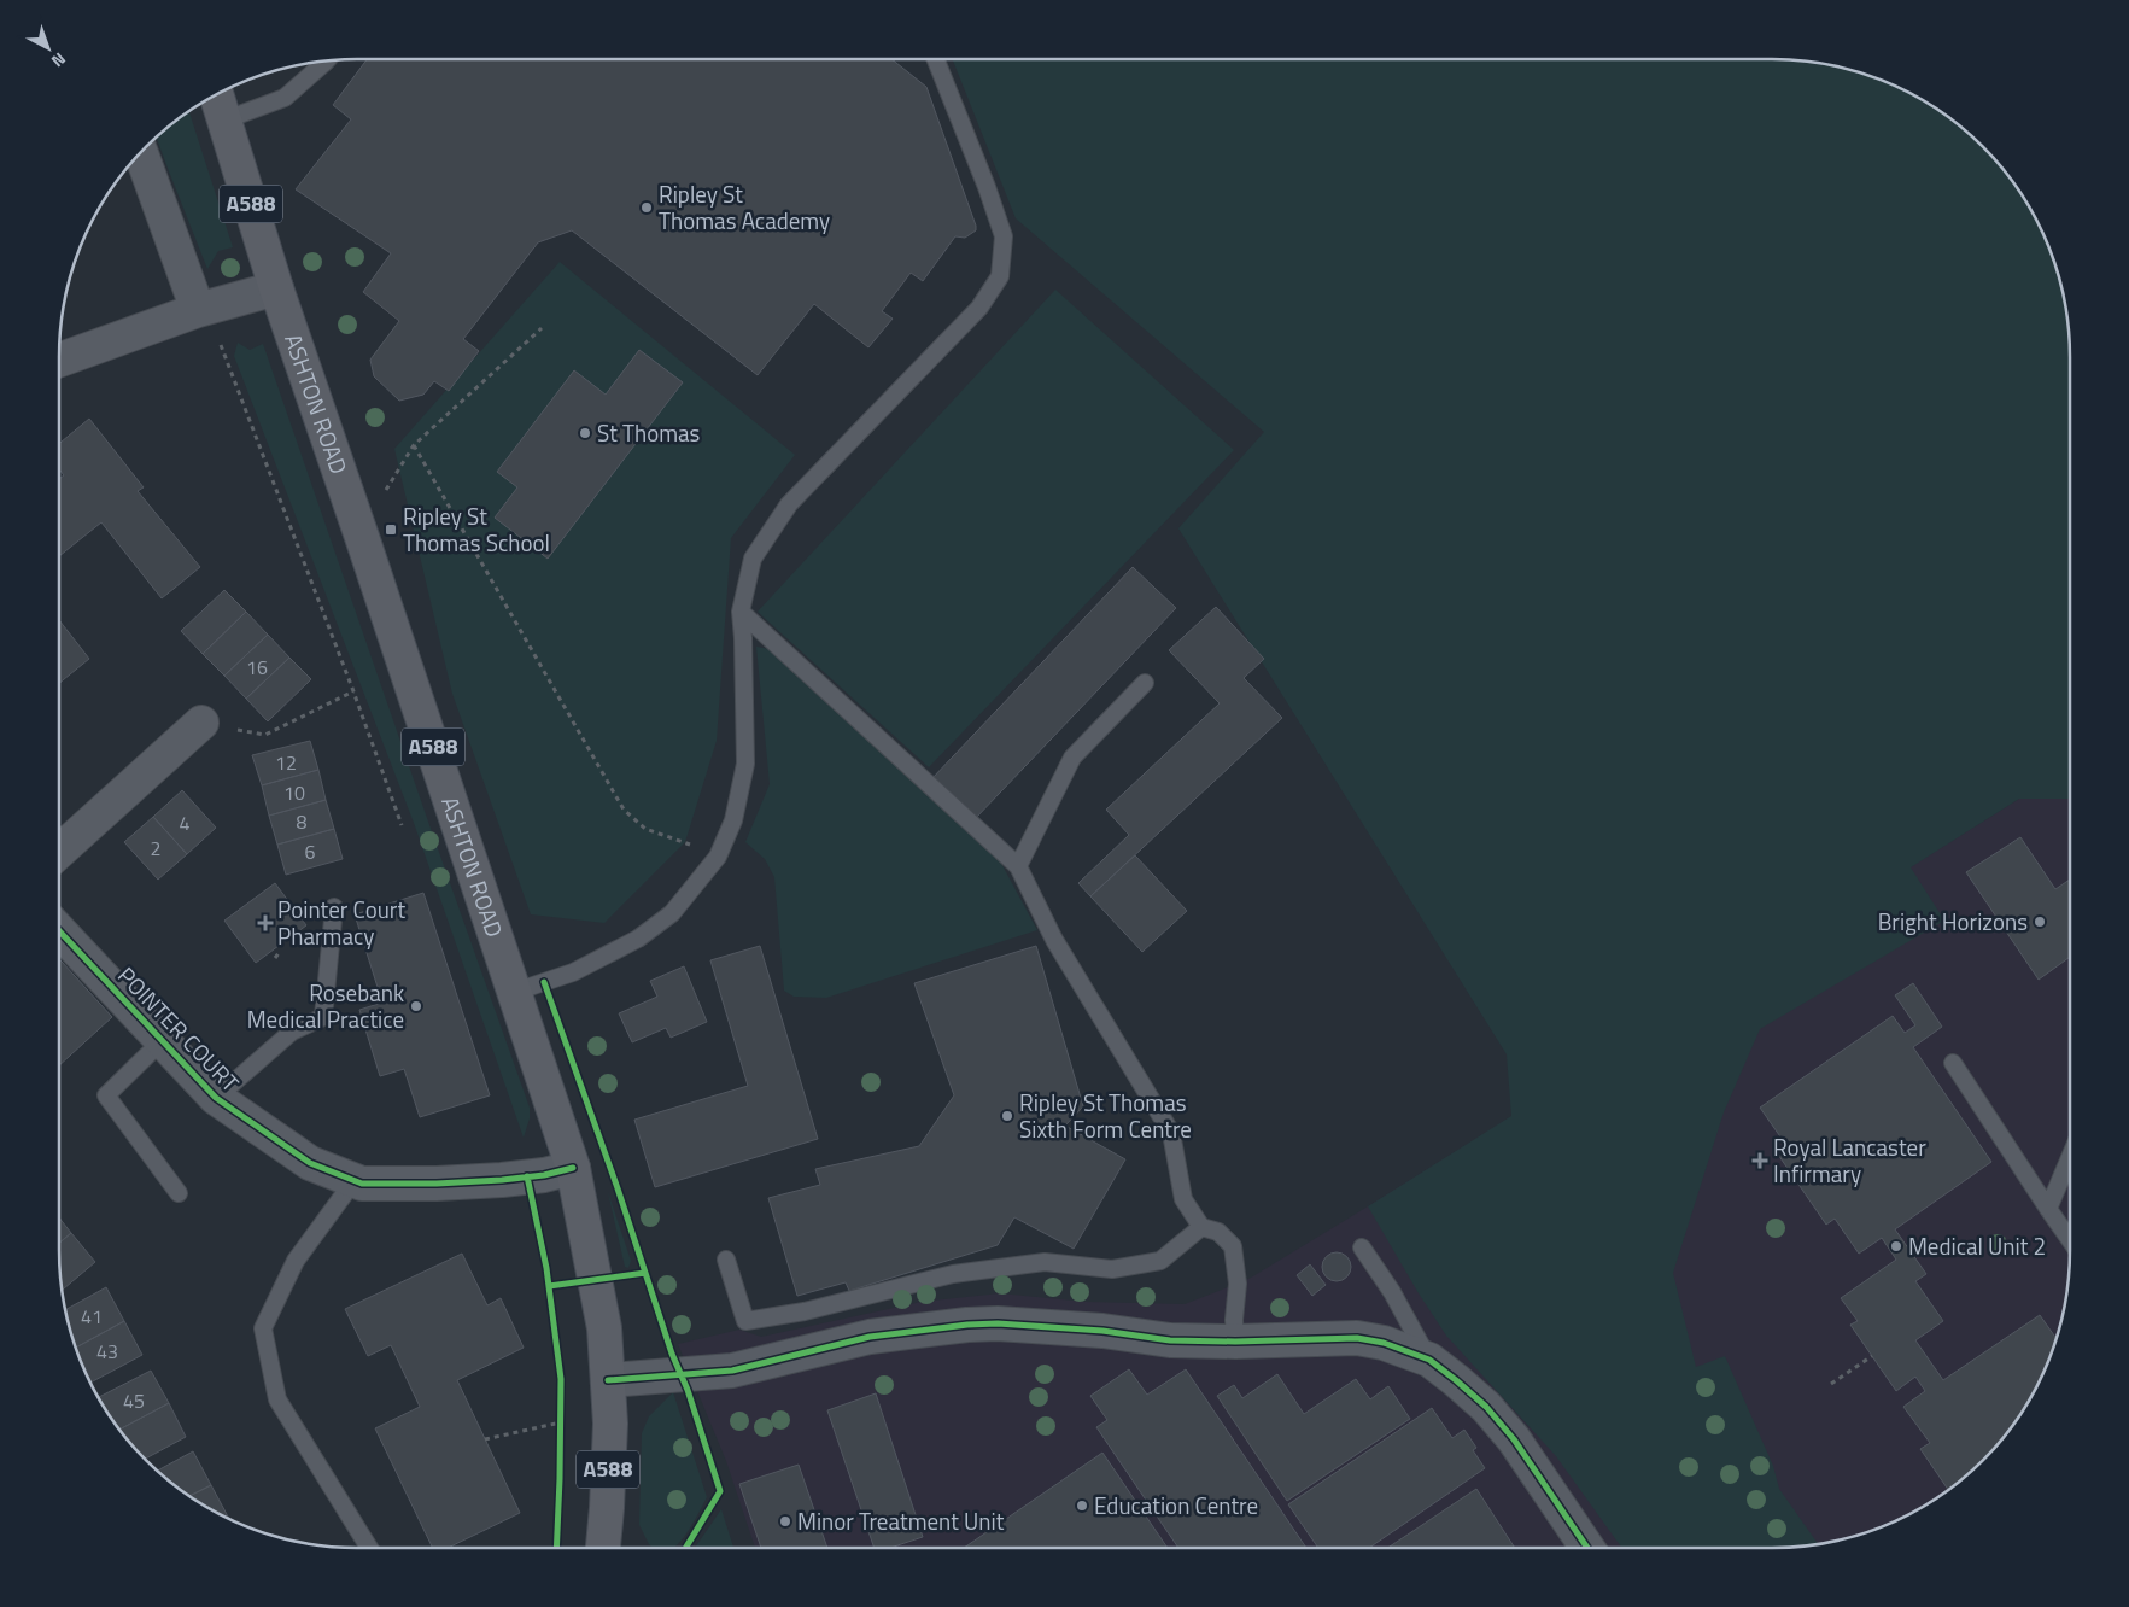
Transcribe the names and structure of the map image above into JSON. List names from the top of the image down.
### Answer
{
  "streets": {
    "main road": ["A588", "ASHTON ROAD"],
    "street": ["POINTER COURT"]
  },
  "crossings": [
    ["ASHTON ROAD", "POINTER COURT"]
  ],
  "places": {
    "other": [
      "Ripley St Thomas Academy",
      "St Thomas",
      "Bright Horizons",
      "Rosebank Medical Practice",
      "Ripley St Thomas Sixth Form Centre",
      "Medical Unit 2",
      "Education Centre",
      "Minor Treatment Unit"
    ],
    "transit": ["Ripley St Thomas School"],
    "health": ["Pointer Court Pharmacy", "Royal Lancaster Infirmary"]
  },
  "house_numbers": [
    "16",
    "12",
    "10",
    "8",
    "4",
    "2",
    "6",
    "41",
    "43",
    "45"
  ],
  "north": "bottom right"
}
